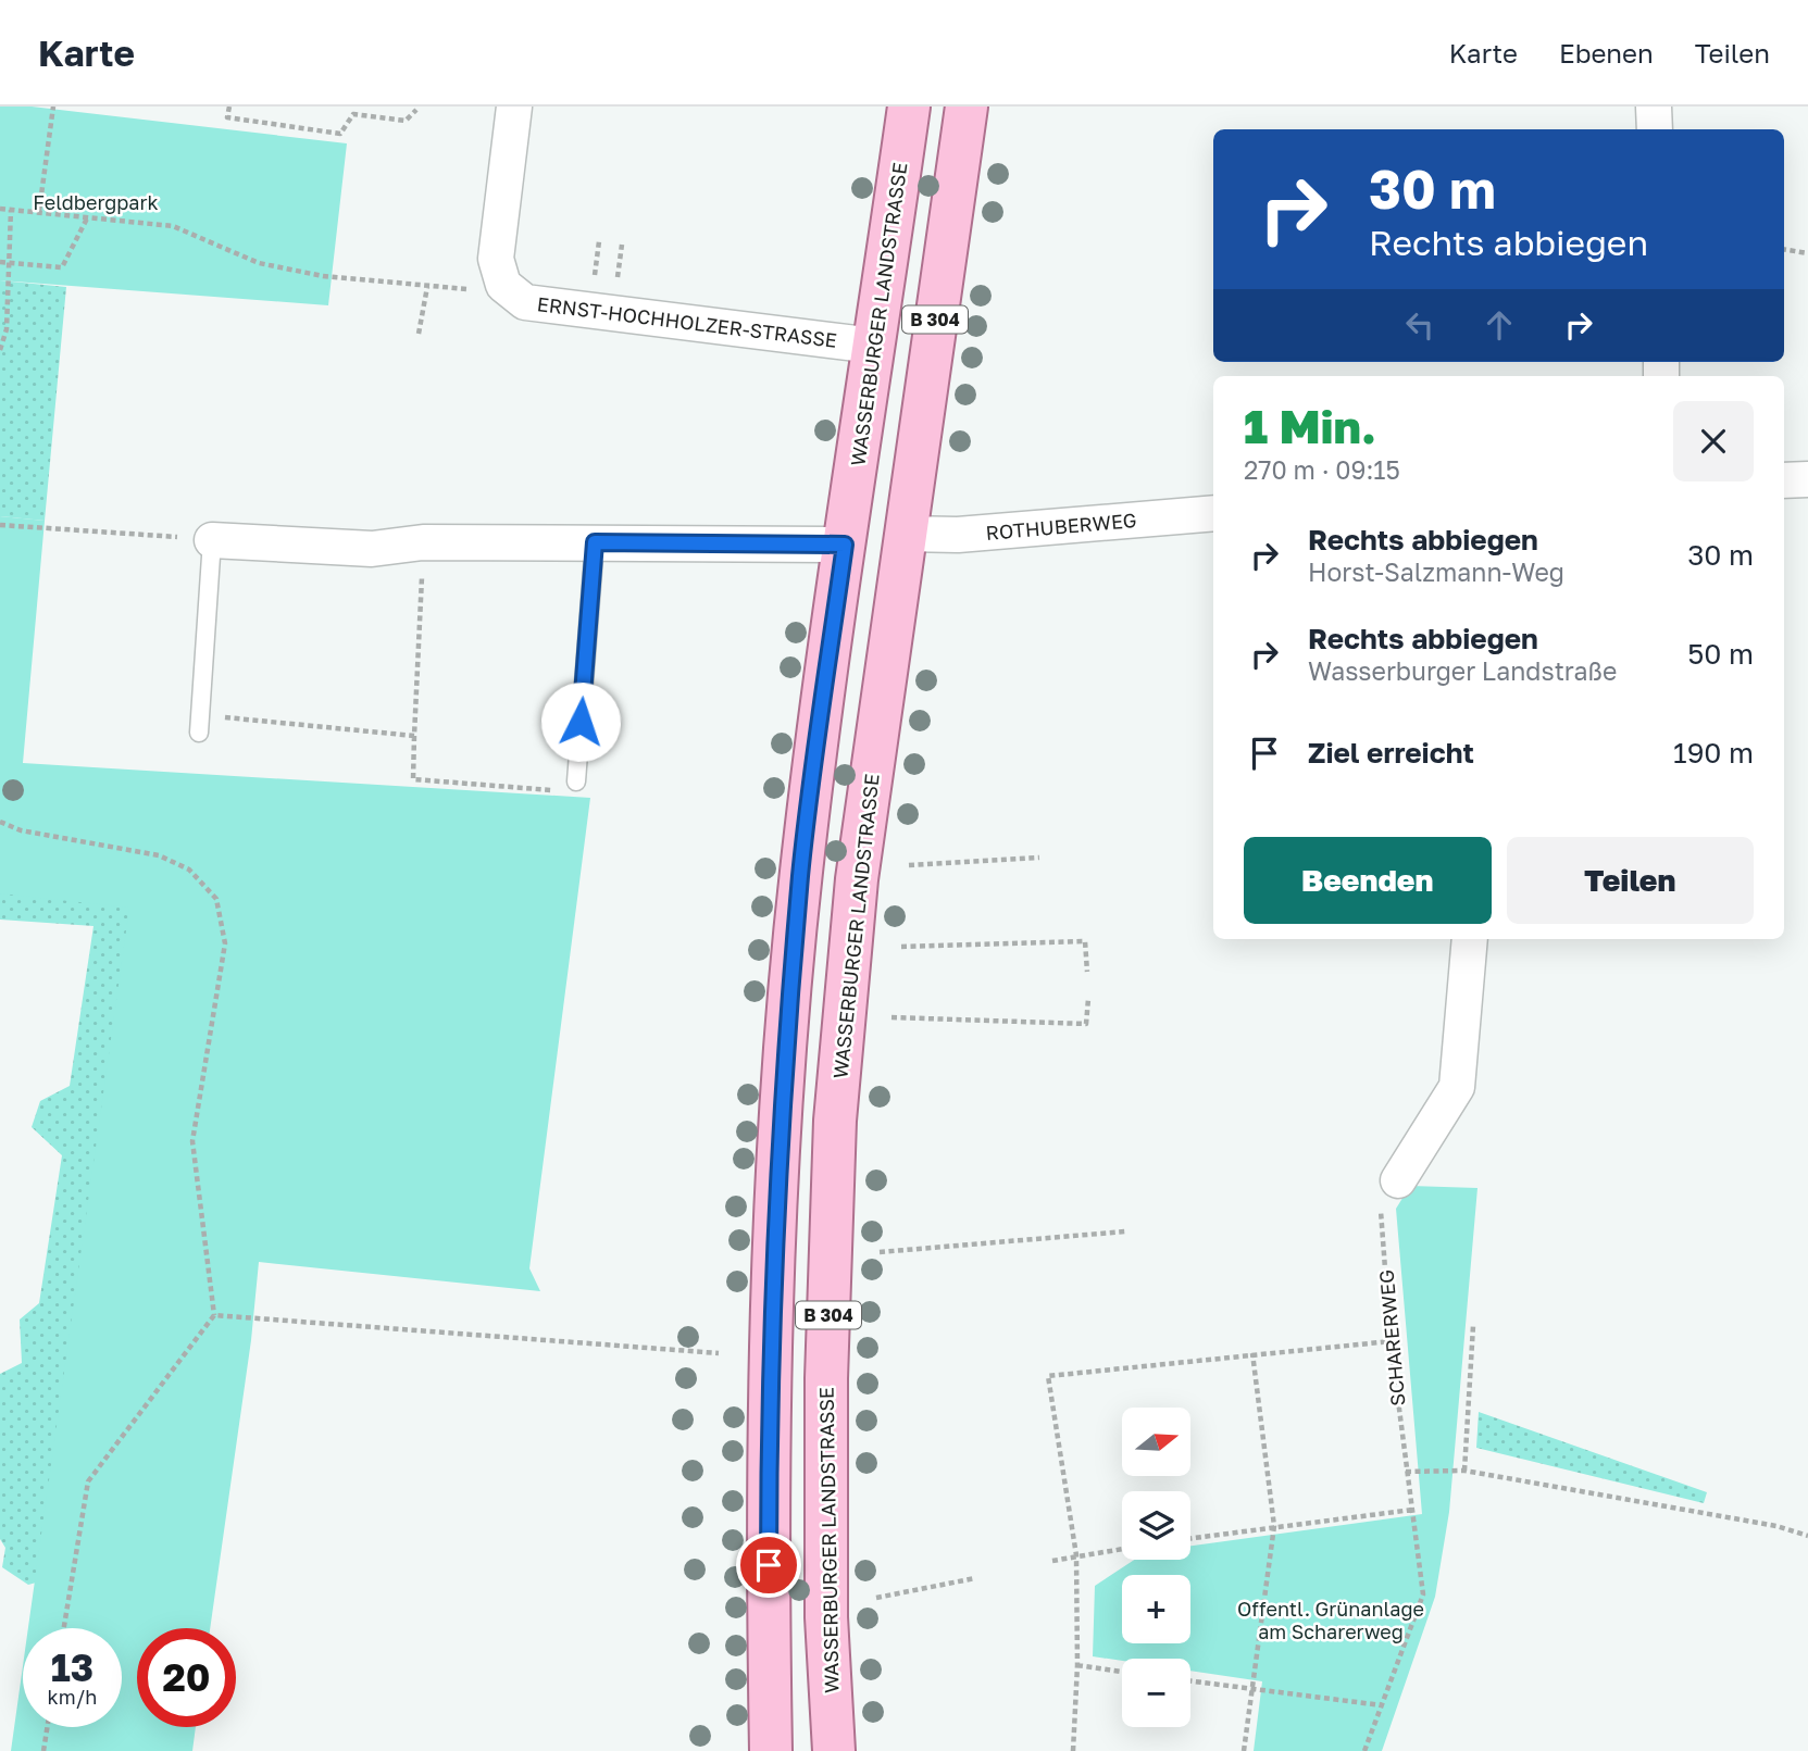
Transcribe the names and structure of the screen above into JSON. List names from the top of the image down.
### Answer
{
  "streets": {
    "main road": ["WASSERBURGER LANDSTRASSE", "B 304"],
    "street": ["ERNST-HOCHHOLZER-STRASSE", "ROTHUBERWEG"],
    "path": ["SCHARERWEG"]
  },
  "crossings": [
    ["WASSERBURGER LANDSTRASSE", "ERNST-HOCHHOLZER-STRASSE"],
    ["WASSERBURGER LANDSTRASSE", "ROTHUBERWEG"]
  ],
  "parks": ["Feldbergpark", "Offentl. Grünanlage am Scharerweg"],
  "north": "right",
  "page": {
    "header": "Karte",
    "nav": ["Karte", "Ebenen", "Teilen"],
    "turn": ["30 m", "Rechts abbiegen"],
    "heading": ["1 Min.", "270 m · 09:15"],
    "list": [
      {
        "name": "Rechts abbiegen",
        "note": "Horst-Salzmann-Weg",
        "value": "30 m"
      },
      {
        "name": "Rechts abbiegen",
        "note": "Wasserburger Landstraße",
        "value": "50 m"
      },
      {
        "name": "Ziel erreicht",
        "value": "190 m"
      }
    ],
    "buttons": ["Beenden", "Teilen"],
    "map_buttons": ["+", "−"],
    "speed": "13 km/h",
    "limit": "20"
  }
}
